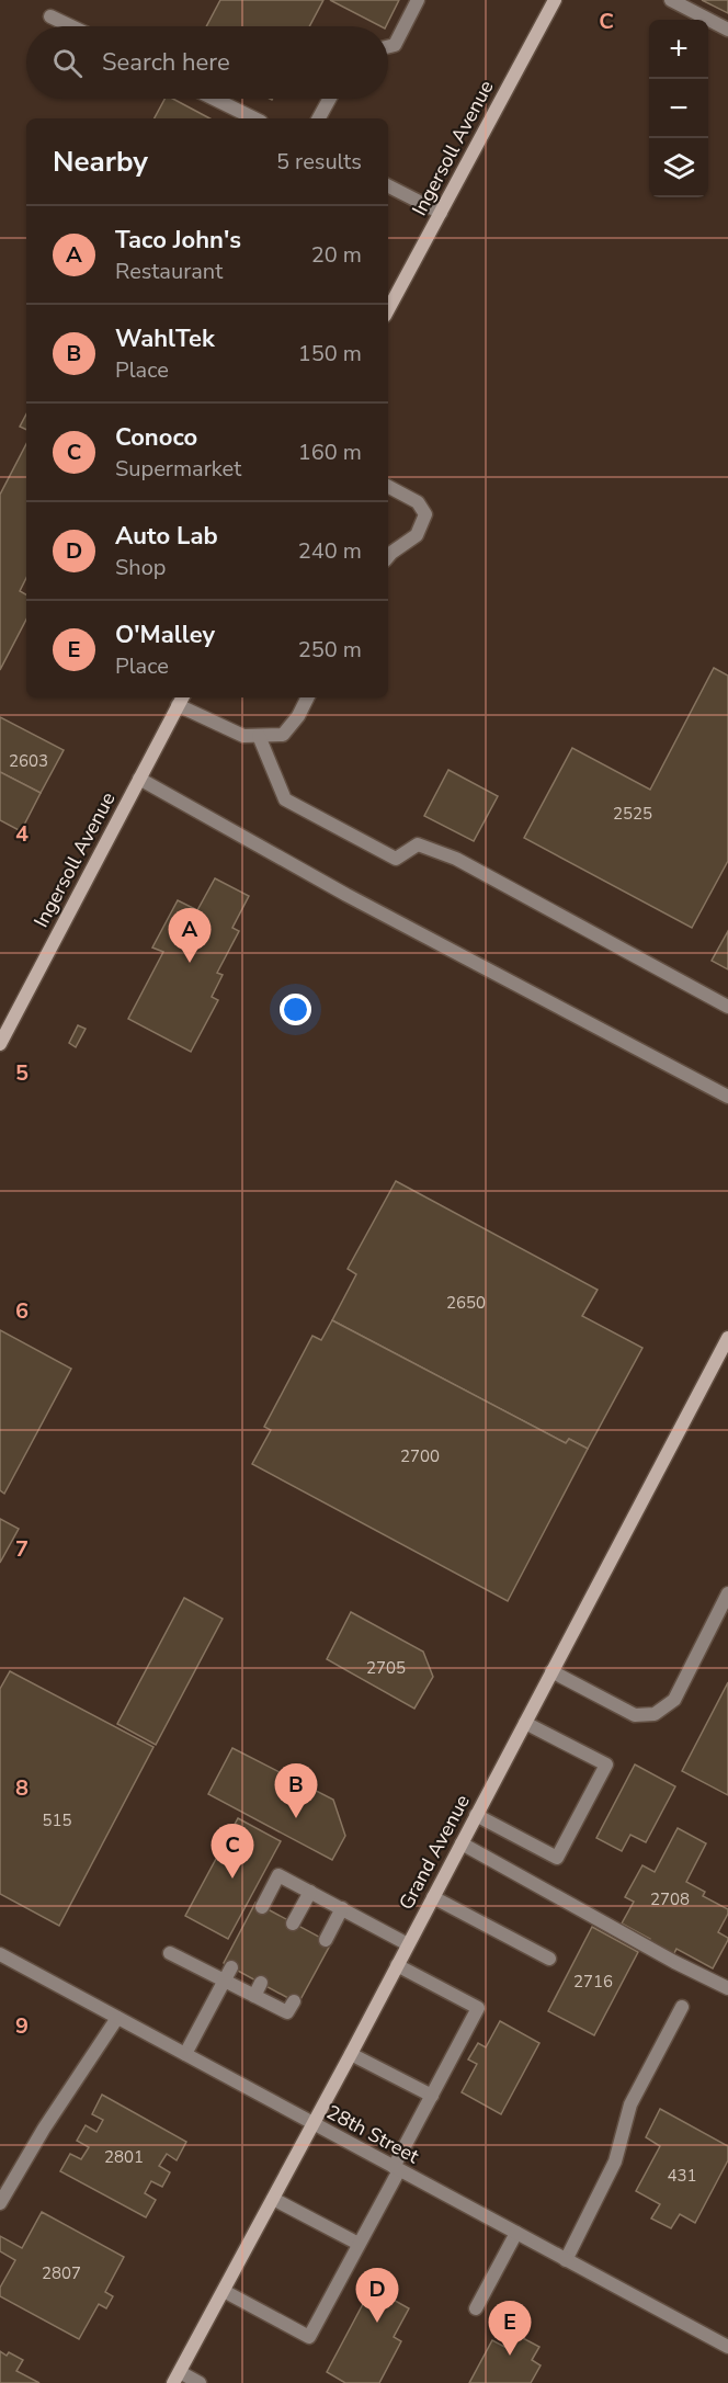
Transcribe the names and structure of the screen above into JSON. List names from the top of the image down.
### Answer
{
  "streets": {
    "main road": ["Ingersoll Avenue", "Grand Avenue"],
    "street": ["28th Street"]
  },
  "crossings": [
    ["Grand Avenue", "28th Street"]
  ],
  "house_numbers": [
    "2603",
    "2525",
    "2650",
    "2700",
    "2705",
    "515",
    "2708",
    "2716",
    "2801",
    "431",
    "2807"
  ],
  "page": {
    "map_buttons": ["+", "−"],
    "search": "Search here",
    "heading": ["Nearby", "5 results"],
    "list": [
      {
        "mark": "A",
        "name": "Taco John's",
        "note": "Restaurant",
        "value": "20 m"
      },
      {
        "mark": "B",
        "name": "WahlTek",
        "note": "Place",
        "value": "150 m"
      },
      {
        "mark": "C",
        "name": "Conoco",
        "note": "Supermarket",
        "value": "160 m"
      },
      {
        "mark": "D",
        "name": "Auto Lab",
        "note": "Shop",
        "value": "240 m"
      },
      {
        "mark": "E",
        "name": "O'Malley",
        "note": "Place",
        "value": "250 m"
      }
    ],
    "pins": [
      "A",
      "B",
      "C",
      "D",
      "E"
    ]
  },
  "grid": {
    "columns": ["C"],
    "rows": [
      "4",
      "5",
      "6",
      "7",
      "8",
      "9"
    ]
  }
}
